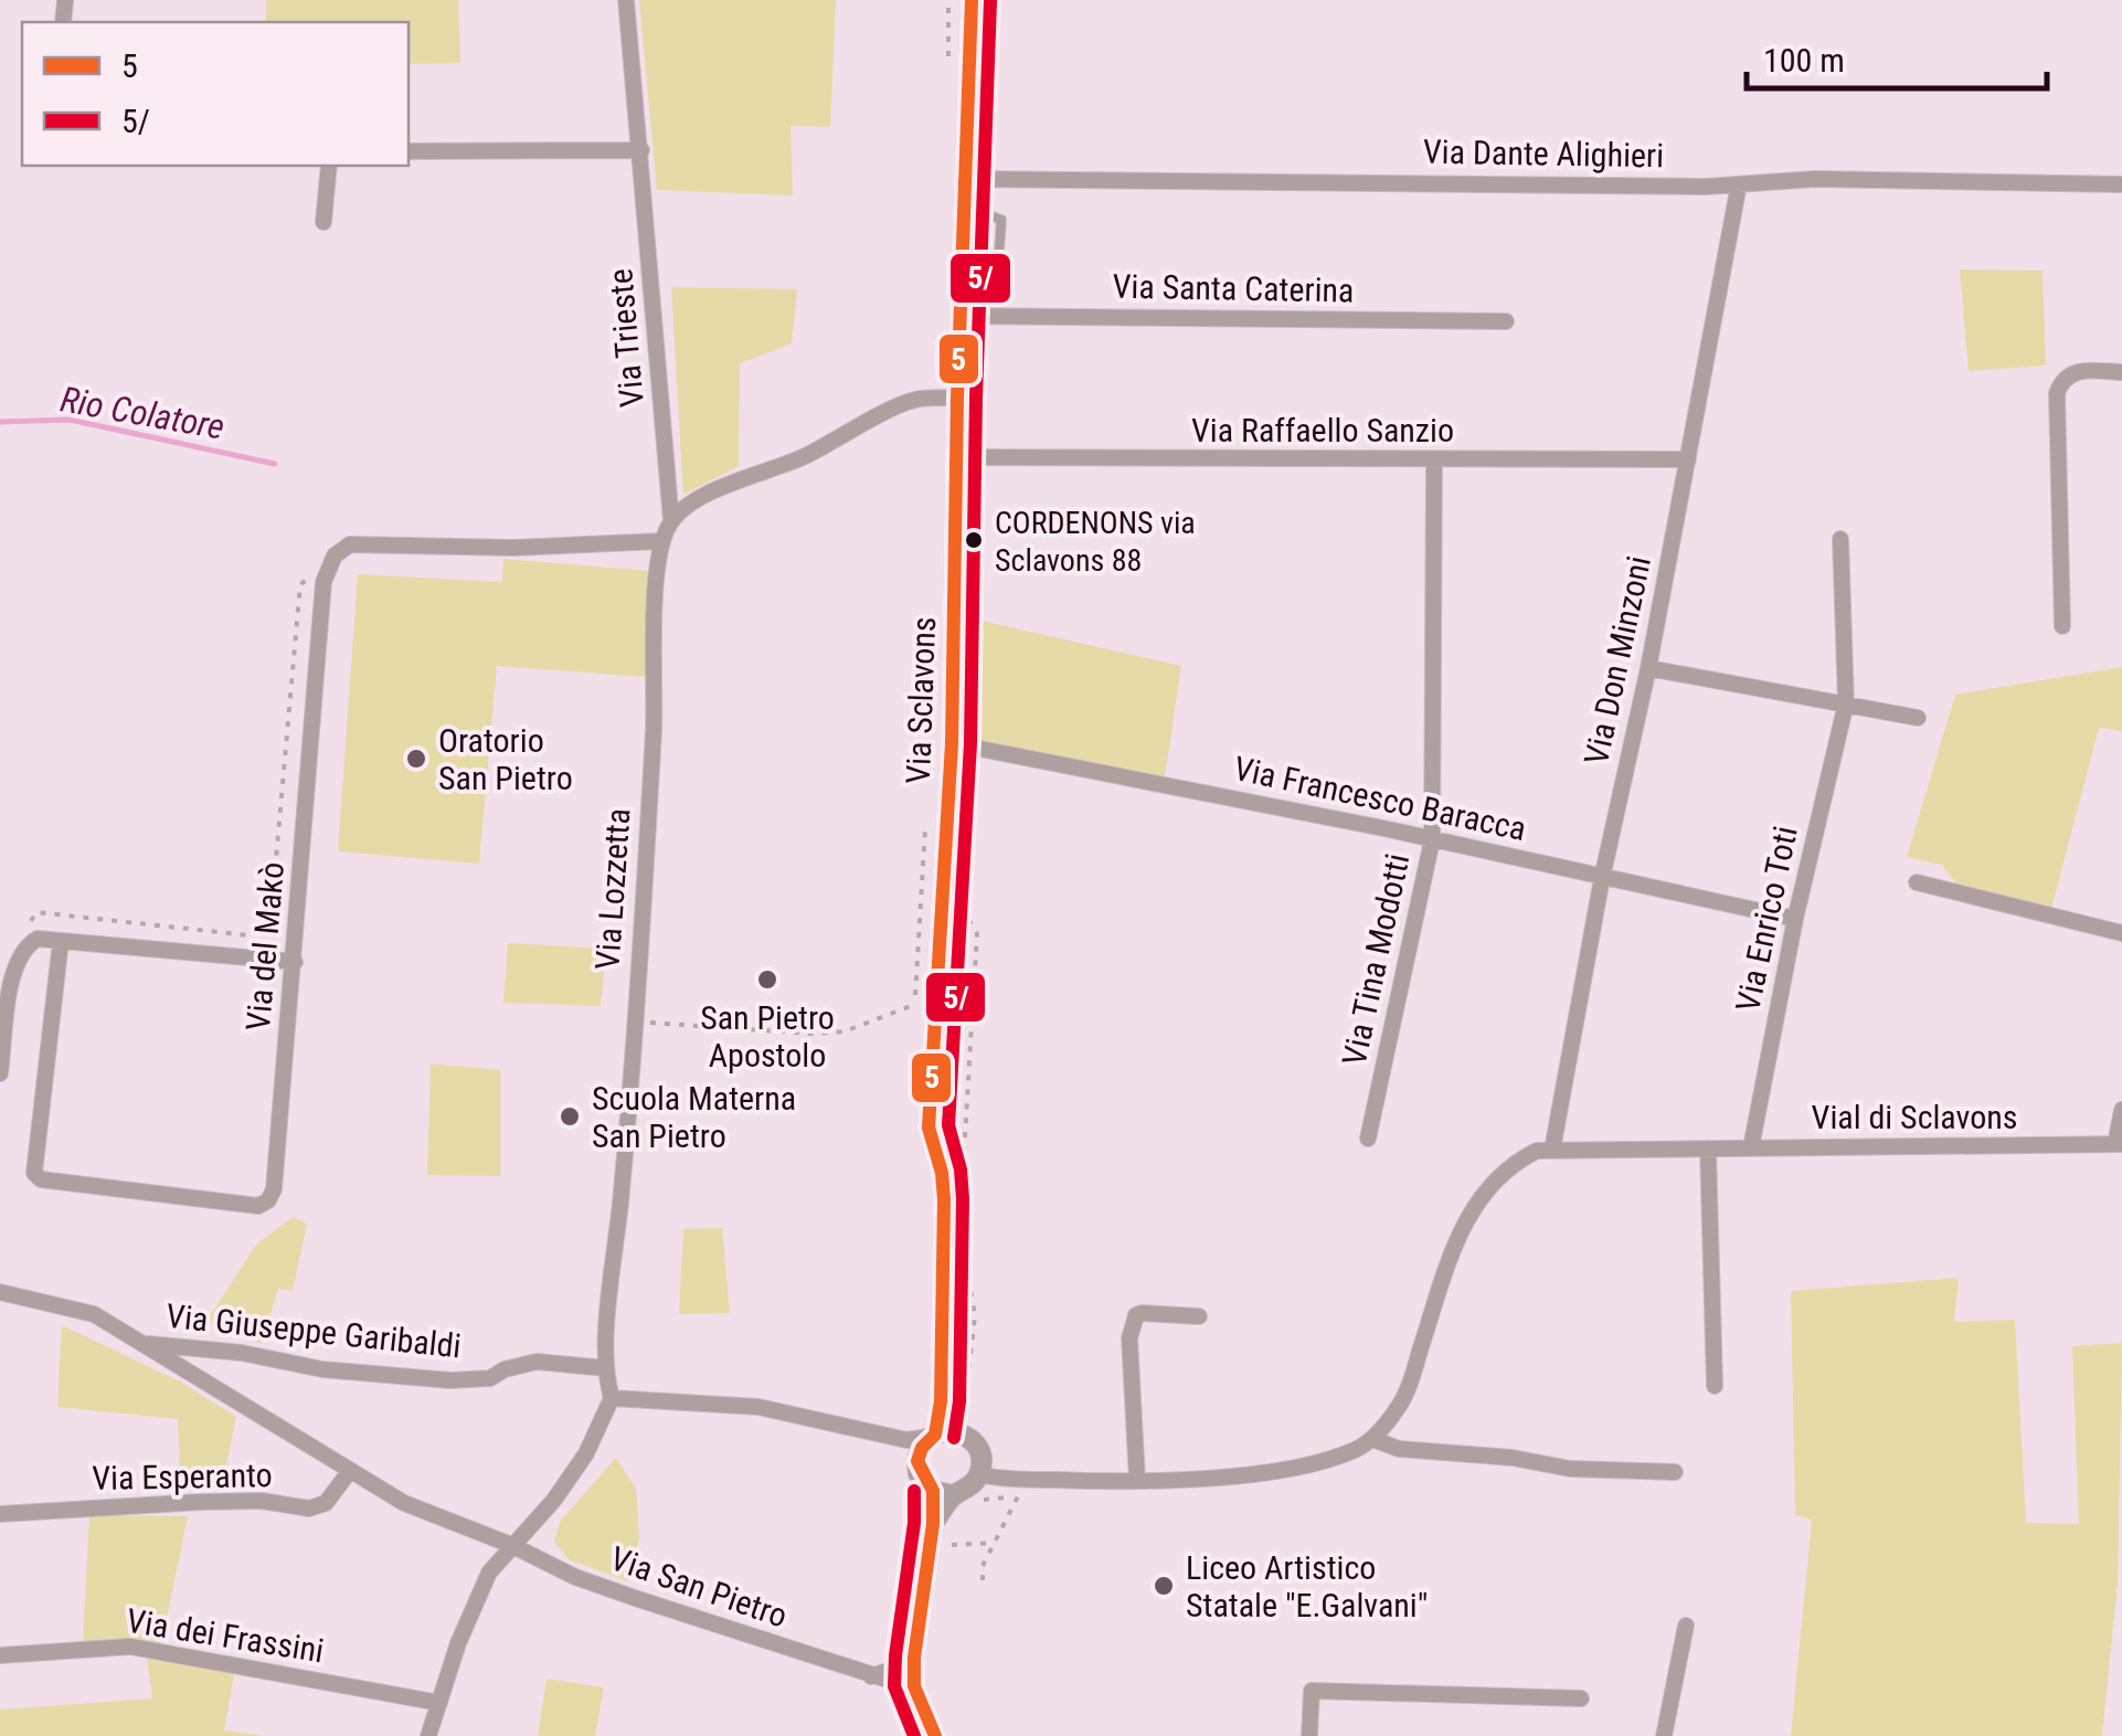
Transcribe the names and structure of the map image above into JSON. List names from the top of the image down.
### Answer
{
  "streets": {
    "street": [
      "Via Dante Alighieri",
      "Via Santa Caterina",
      "Via Trieste",
      "Via Raffaello Sanzio",
      "Via Don Minzoni",
      "Via Sclavons",
      "Via Francesco Baracca",
      "Via Lozzetta",
      "Via Enrico Toti",
      "Via del Makò",
      "Via Tina Modotti",
      "Vial di Sclavons",
      "Via Giuseppe Garibaldi",
      "Via Esperanto",
      "Via San Pietro",
      "Via dei Frassini"
    ]
  },
  "crossings": [
    ["Via Dante Alighieri", "Via Don Minzoni"],
    ["Via Dante Alighieri", "Via Sclavons"],
    ["Via Santa Caterina", "Via Sclavons"],
    ["Via Trieste", "Via Lozzetta"],
    ["Via Raffaello Sanzio", "Via Don Minzoni"],
    ["Via Raffaello Sanzio", "Via Sclavons"],
    ["Via Raffaello Sanzio", "Via Tina Modotti"],
    ["Via Don Minzoni", "Via Francesco Baracca"],
    ["Via Don Minzoni", "Vial di Sclavons"],
    ["Via Sclavons", "Via Francesco Baracca"],
    ["Via Sclavons", "Vial di Sclavons"],
    ["Via Sclavons", "Via San Pietro"],
    ["Via Francesco Baracca", "Via Enrico Toti"],
    ["Via Francesco Baracca", "Via Tina Modotti"],
    ["Via Lozzetta", "Via Giuseppe Garibaldi"],
    ["Via Enrico Toti", "Vial di Sclavons"],
    ["Via Giuseppe Garibaldi", "Via Esperanto"],
    ["Via Giuseppe Garibaldi", "Via San Pietro"],
    ["Via Esperanto", "Via San Pietro"]
  ],
  "water": ["Rio Colatore"],
  "places": [
    "CORDENONS via Sclavons 88",
    "Oratorio San Pietro",
    "San Pietro Apostolo",
    "Scuola Materna San Pietro",
    "Liceo Artistico Statale \"E.Galvani\""
  ],
  "lines": ["transit line 5", "transit line 5/"],
  "legend": ["5", "5/"],
  "scale_bar": "100 m"
}
